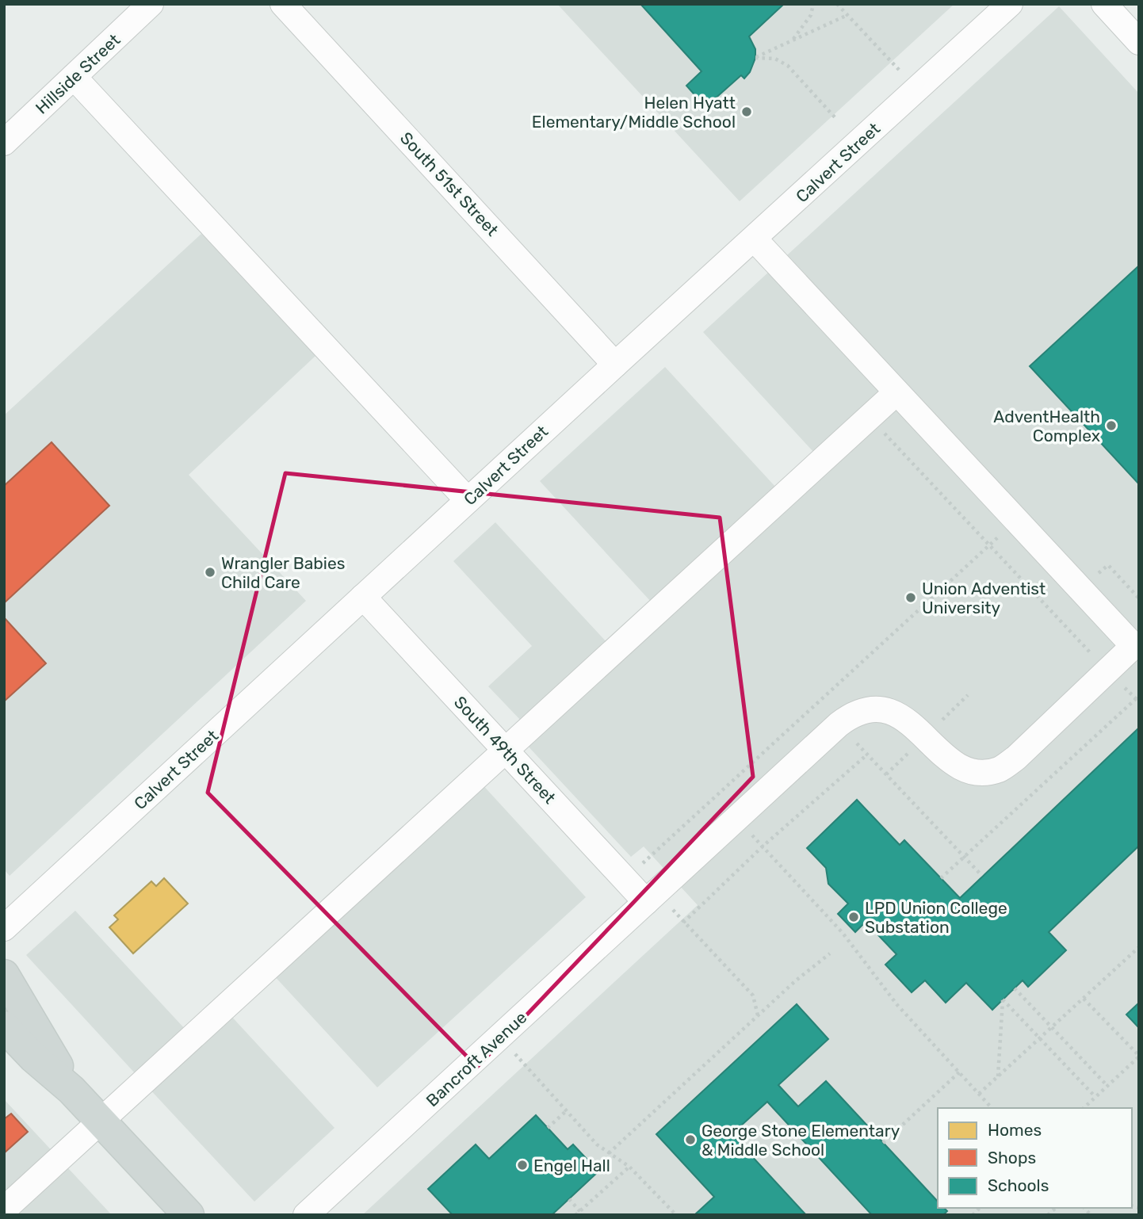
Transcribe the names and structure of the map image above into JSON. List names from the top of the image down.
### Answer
{
  "streets": {
    "street": [
      "Hillside Street",
      "Calvert Street",
      "South 51st Street",
      "South 49th Street",
      "Bancroft Avenue"
    ]
  },
  "crossings": [
    ["Calvert Street", "South 51st Street"],
    ["Calvert Street", "South 49th Street"],
    ["South 49th Street", "Bancroft Avenue"]
  ],
  "places": [
    "Helen Hyatt Elementary/Middle School",
    "AdventHealth Complex",
    "Wrangler Babies Child Care",
    "Union Adventist University",
    "LPD Union College Substation",
    "George Stone Elementary & Middle School",
    "Engel Hall"
  ],
  "legend": ["Homes", "Shops", "Schools"]
}
